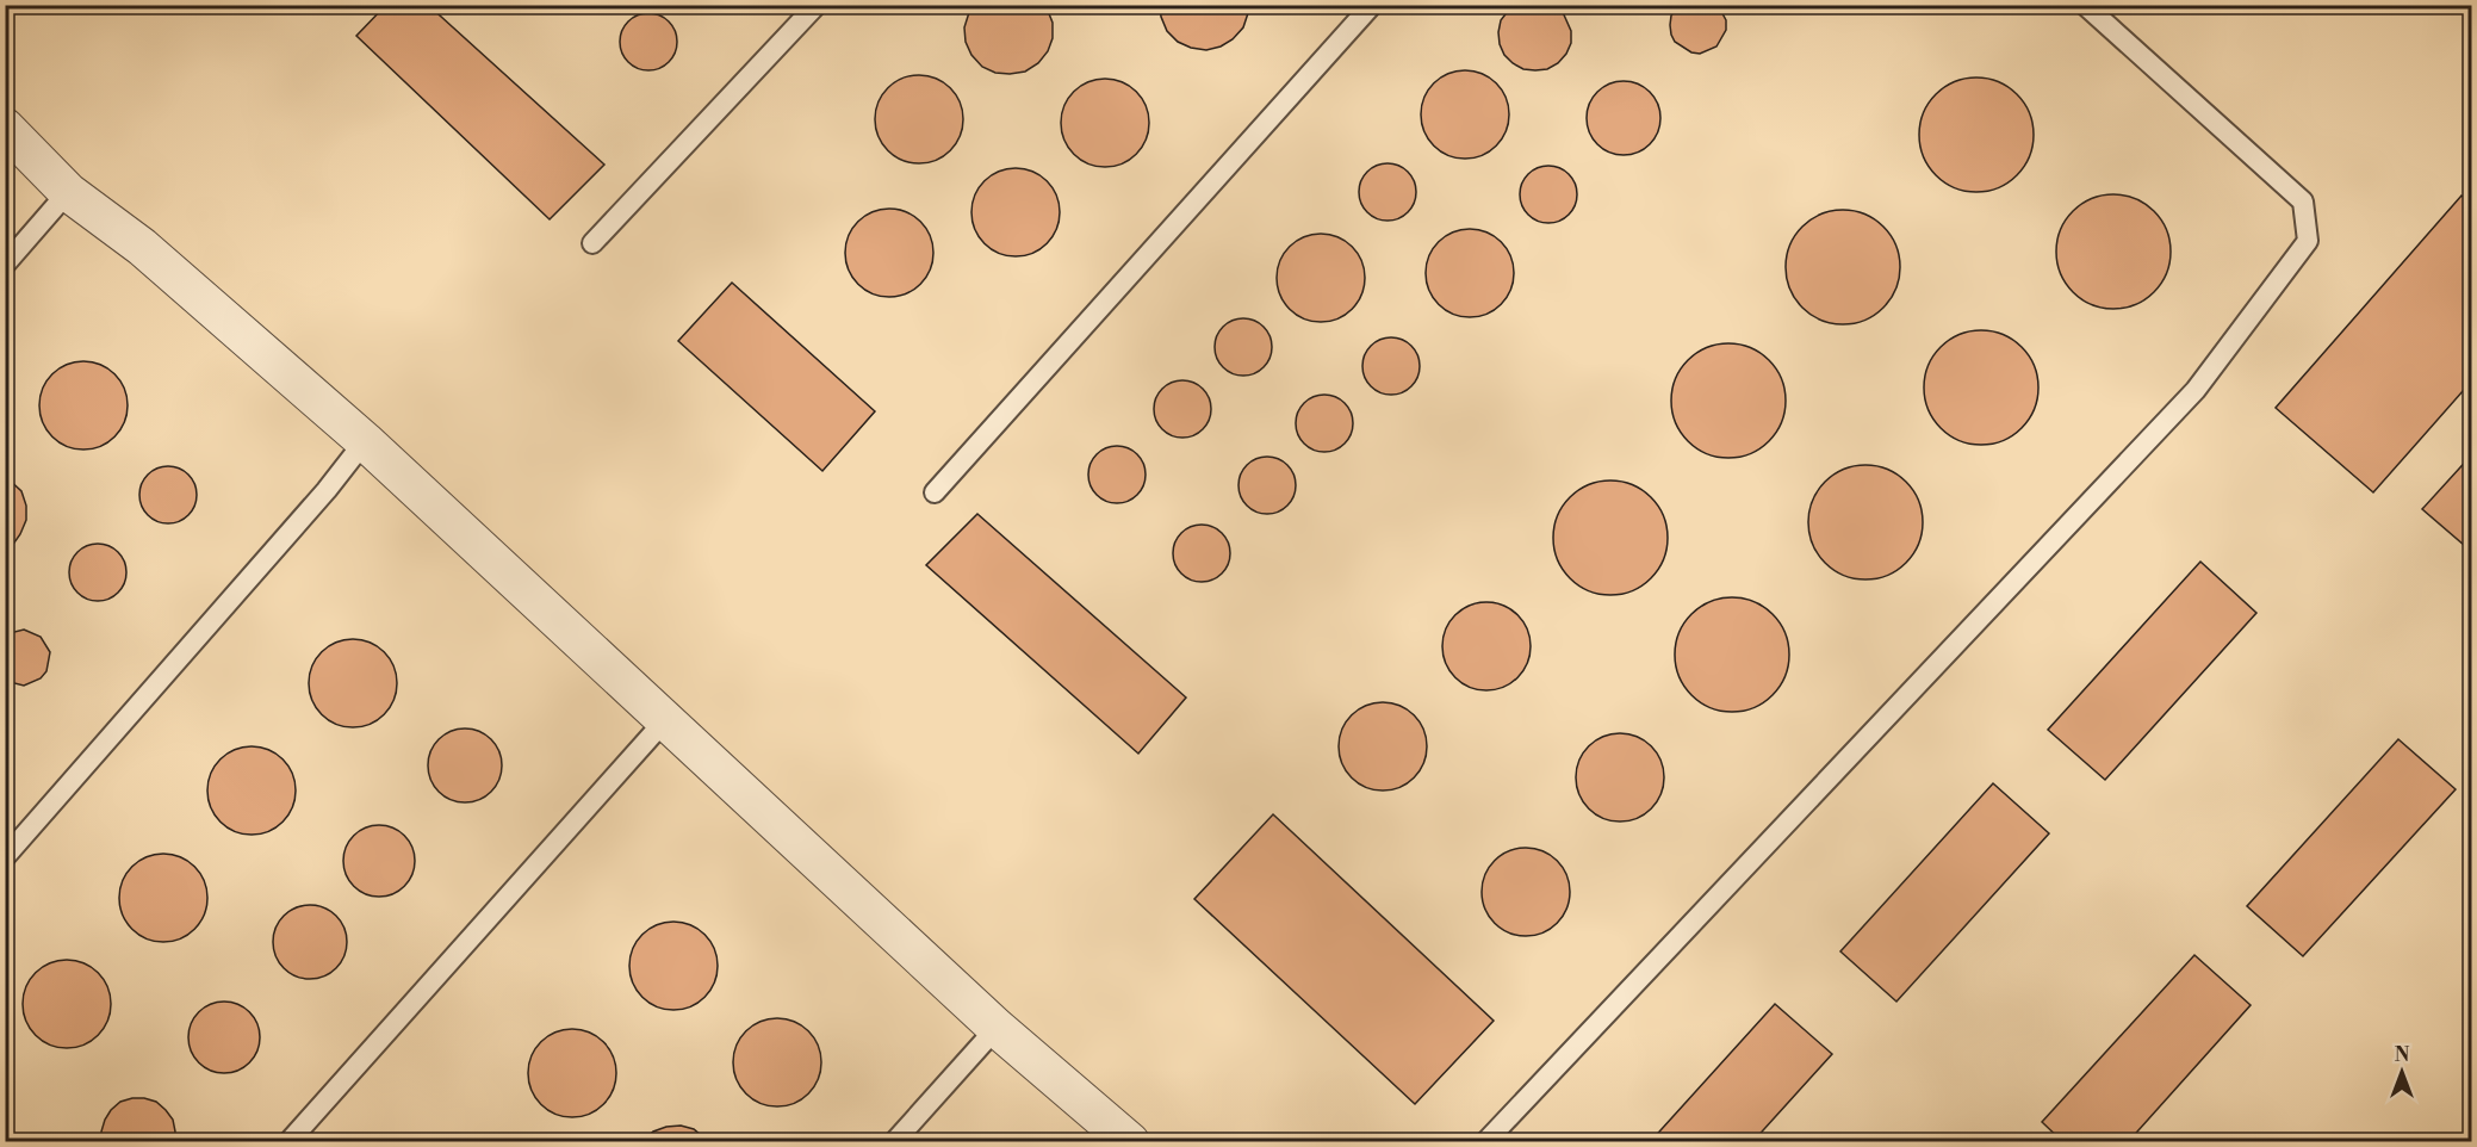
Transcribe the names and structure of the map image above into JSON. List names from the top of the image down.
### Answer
{
  "north": "top"
}
